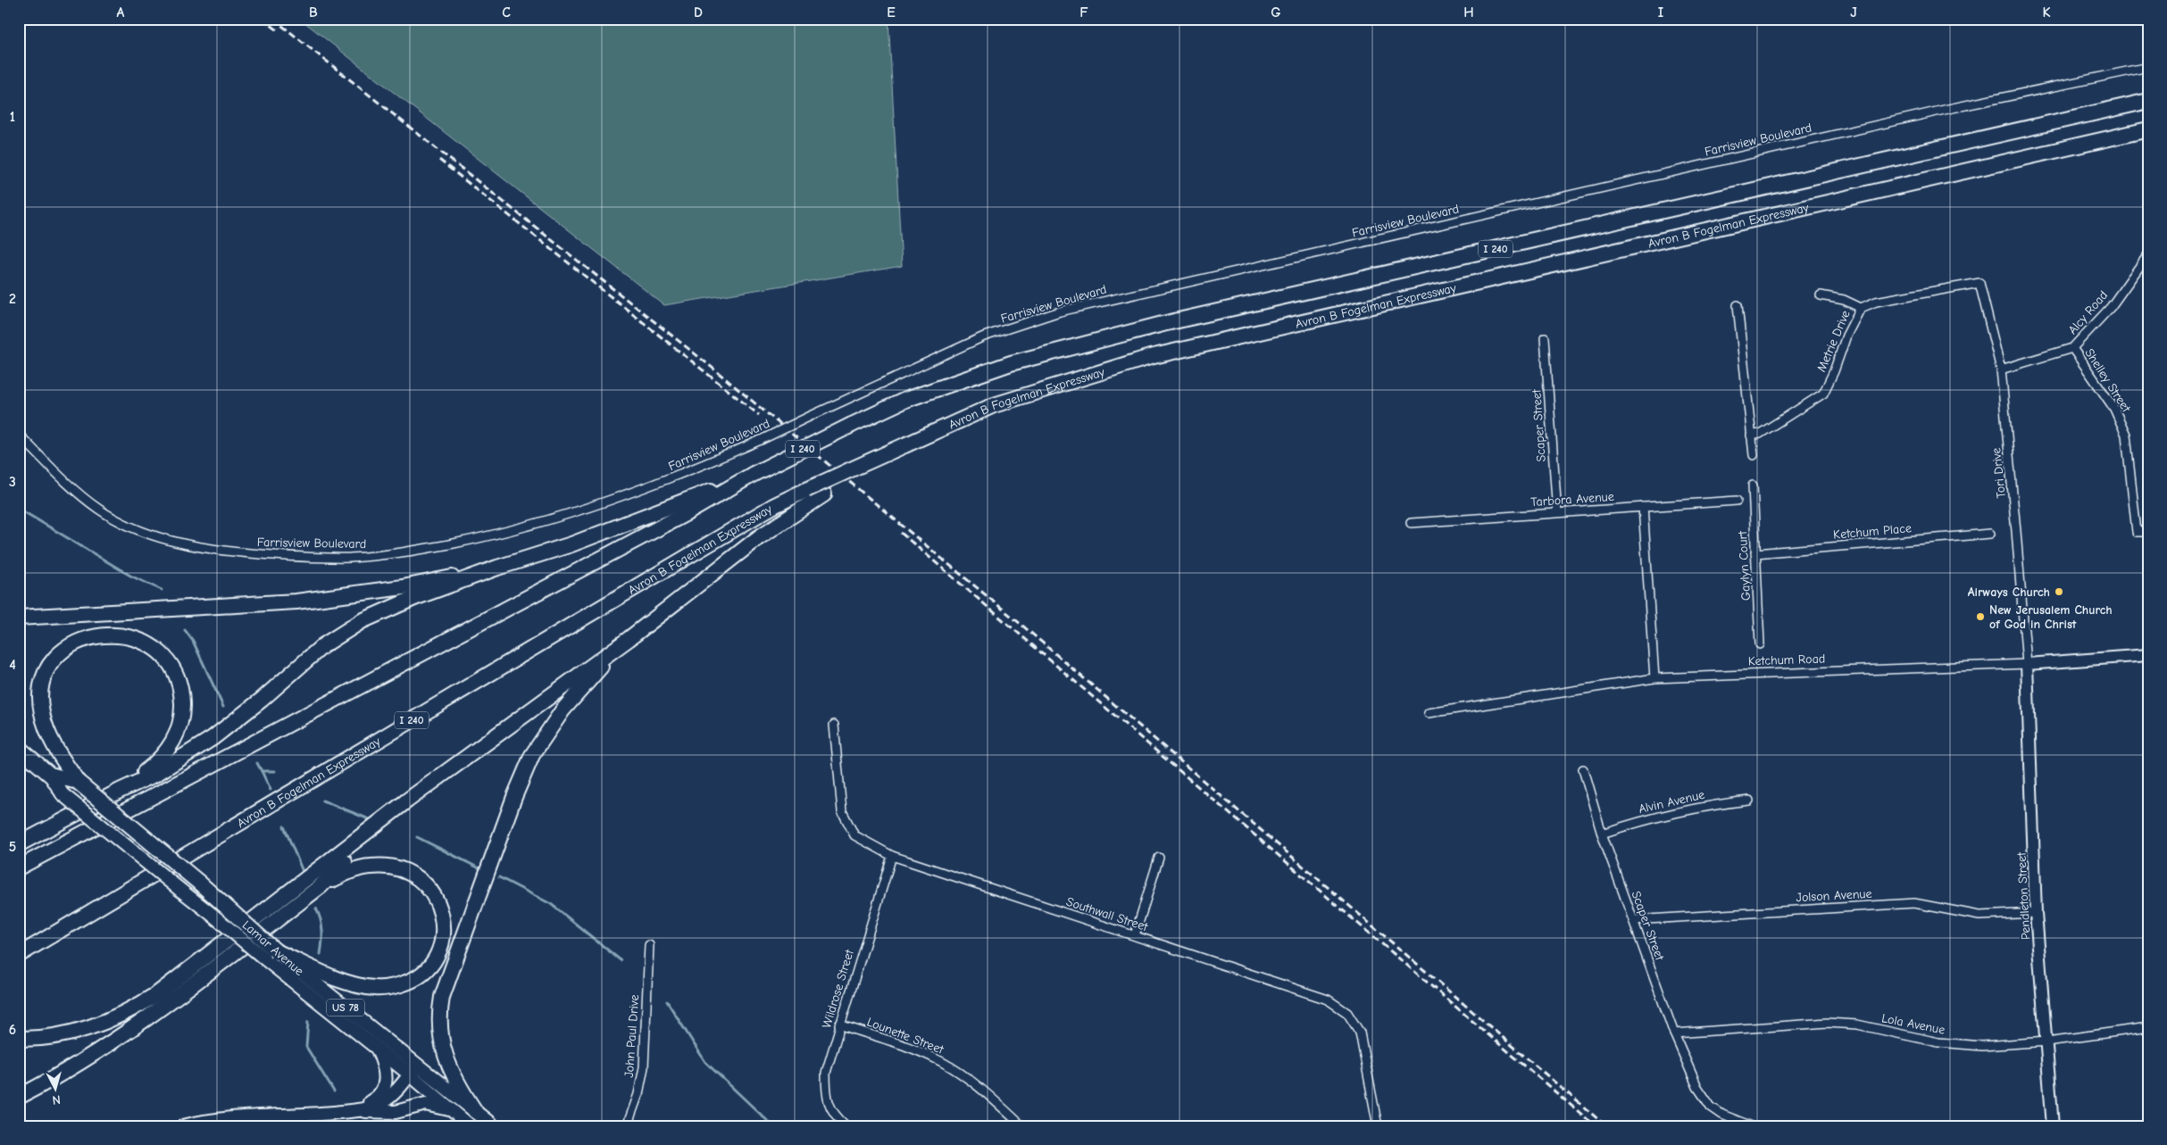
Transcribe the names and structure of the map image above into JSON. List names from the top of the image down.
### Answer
{
  "streets": {
    "highway": [
      "Avron B Fogelman Expressway",
      "I 240",
      "Lamar Avenue",
      "US 78"
    ],
    "main road": ["Ketchum Road", "Pendleton Street"],
    "street": [
      "Farrisview Boulevard",
      "Alcy Road",
      "Metrie Drive",
      "Shelley Street",
      "Scaper Street",
      "Tori Drive",
      "Tarbora Avenue",
      "Ketchum Place",
      "Gaylyn Court",
      "Alvin Avenue",
      "Jolson Avenue",
      "Southwall Street",
      "Wildrose Street",
      "Lola Avenue",
      "Lounette Street",
      "John Paul Drive"
    ]
  },
  "crossings": [
    ["Alcy Road", "Shelley Street"],
    ["Alcy Road", "Tori Drive"],
    ["Metrie Drive", "Tori Drive"],
    ["Scaper Street", "Tarbora Avenue"],
    ["Scaper Street", "Alvin Avenue"],
    ["Scaper Street", "Jolson Avenue"],
    ["Scaper Street", "Lola Avenue"],
    ["Tori Drive", "Ketchum Road"],
    ["Tori Drive", "Pendleton Street"],
    ["Ketchum Place", "Gaylyn Court"],
    ["Ketchum Road", "Pendleton Street"],
    ["Jolson Avenue", "Pendleton Street"],
    ["Pendleton Street", "Lola Avenue"],
    ["Southwall Street", "Wildrose Street"],
    ["Wildrose Street", "Lounette Street"]
  ],
  "places": ["Airways Church", "New Jerusalem Church of God in Christ"],
  "north": "bottom",
  "grid": {
    "columns": [
      "A",
      "B",
      "C",
      "D",
      "E",
      "F",
      "G",
      "H",
      "I",
      "J",
      "K"
    ],
    "rows": [
      "1",
      "2",
      "3",
      "4",
      "5",
      "6"
    ]
  }
}
